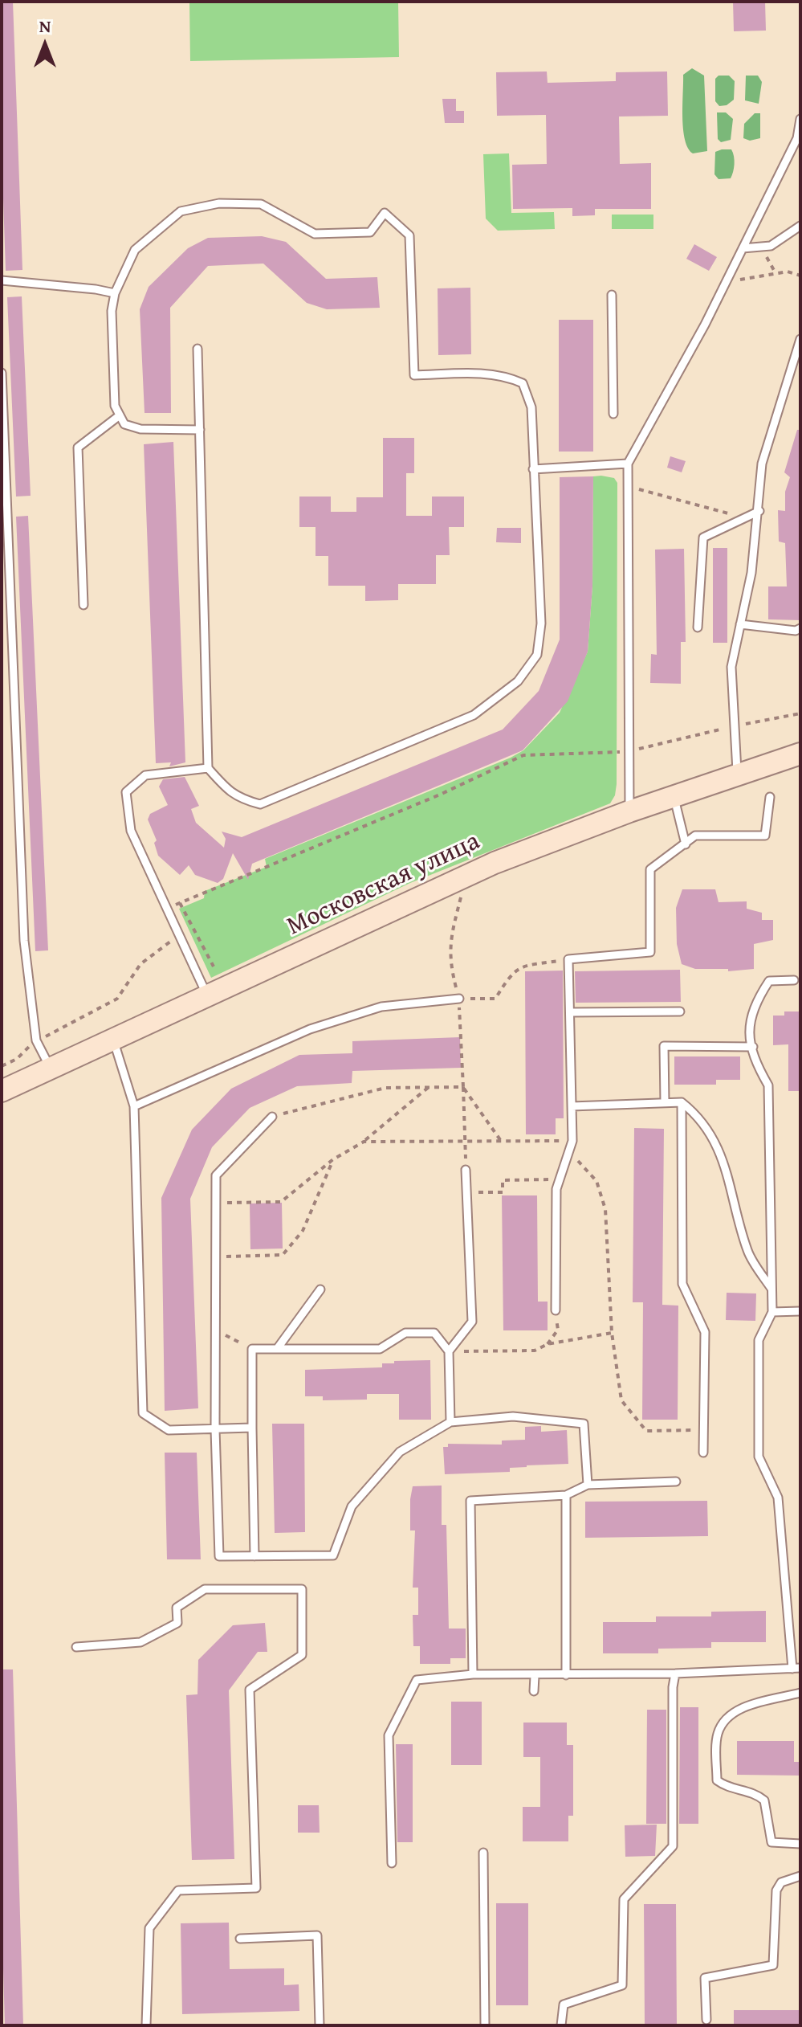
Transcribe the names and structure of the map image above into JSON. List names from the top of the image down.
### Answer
{
  "streets": {
    "main road": ["Московская улица"]
  },
  "north": "top"
}
